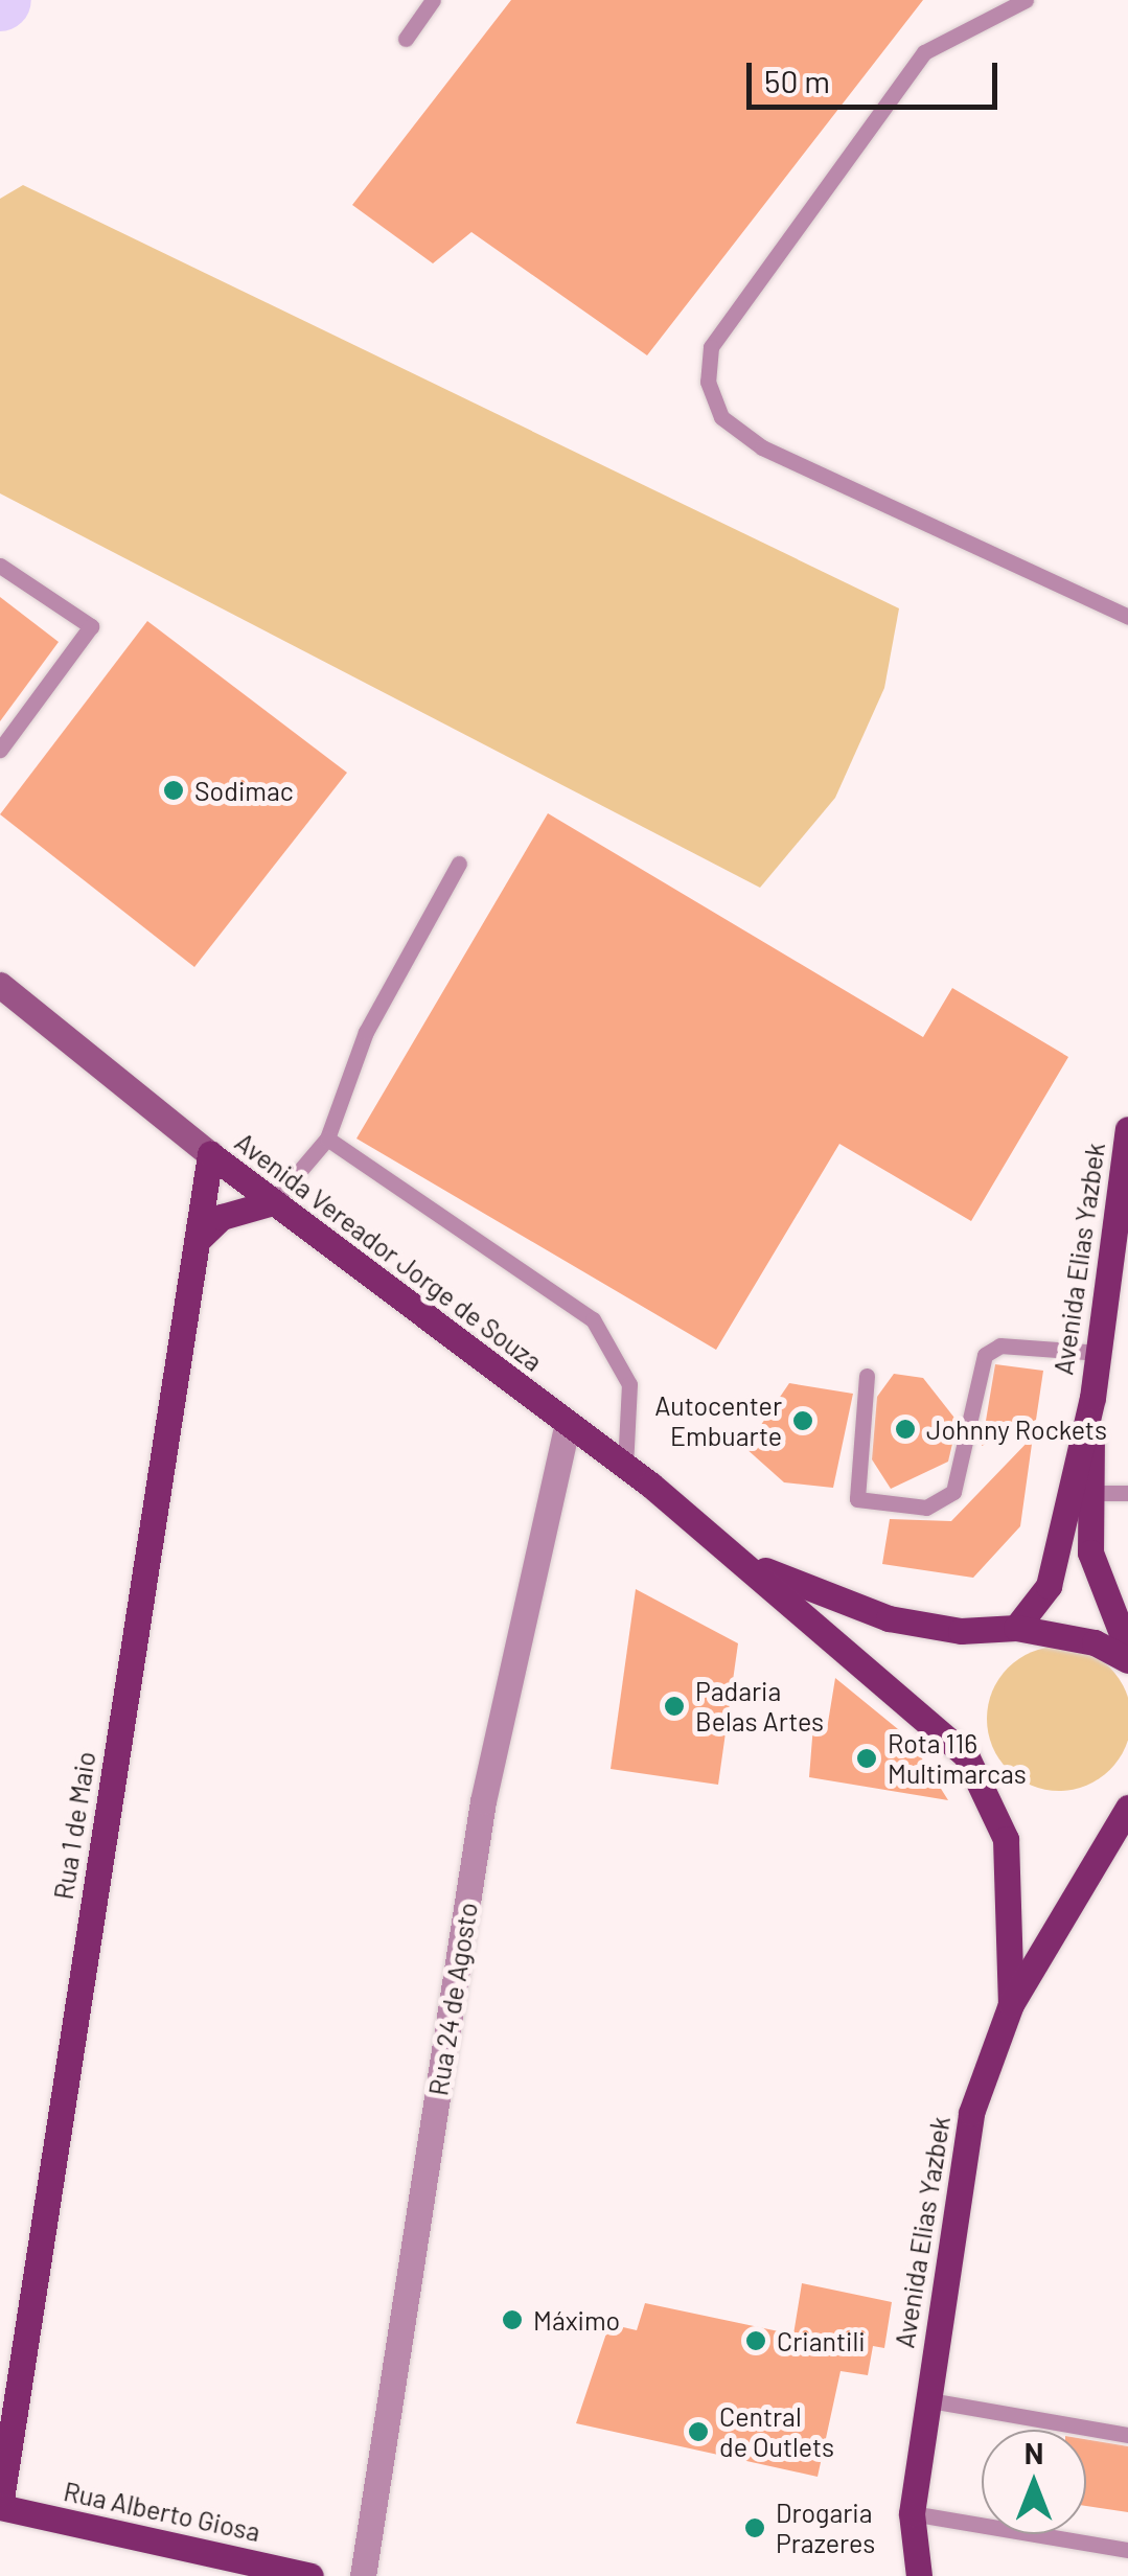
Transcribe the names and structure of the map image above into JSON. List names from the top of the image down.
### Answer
{
  "streets": {
    "main road": [
      "Avenida Vereador Jorge de Souza",
      "Avenida Elias Yazbek",
      "Rua 1 de Maio",
      "Rua Alberto Giosa"
    ],
    "street": ["Rua 24 de Agosto"]
  },
  "crossings": [
    ["Avenida Vereador Jorge de Souza", "Avenida Elias Yazbek"],
    ["Avenida Vereador Jorge de Souza", "Rua 1 de Maio"],
    ["Avenida Vereador Jorge de Souza", "Rua 24 de Agosto"],
    ["Rua 1 de Maio", "Rua Alberto Giosa"]
  ],
  "places": [
    "Sodimac",
    "Autocenter Embuarte",
    "Johnny Rockets",
    "Padaria Belas Artes",
    "Rota 116 Multimarcas",
    "Máximo",
    "Criantili",
    "Central de Outlets",
    "Drogaria Prazeres"
  ],
  "scale_bar": "50 m",
  "north": "top"
}
